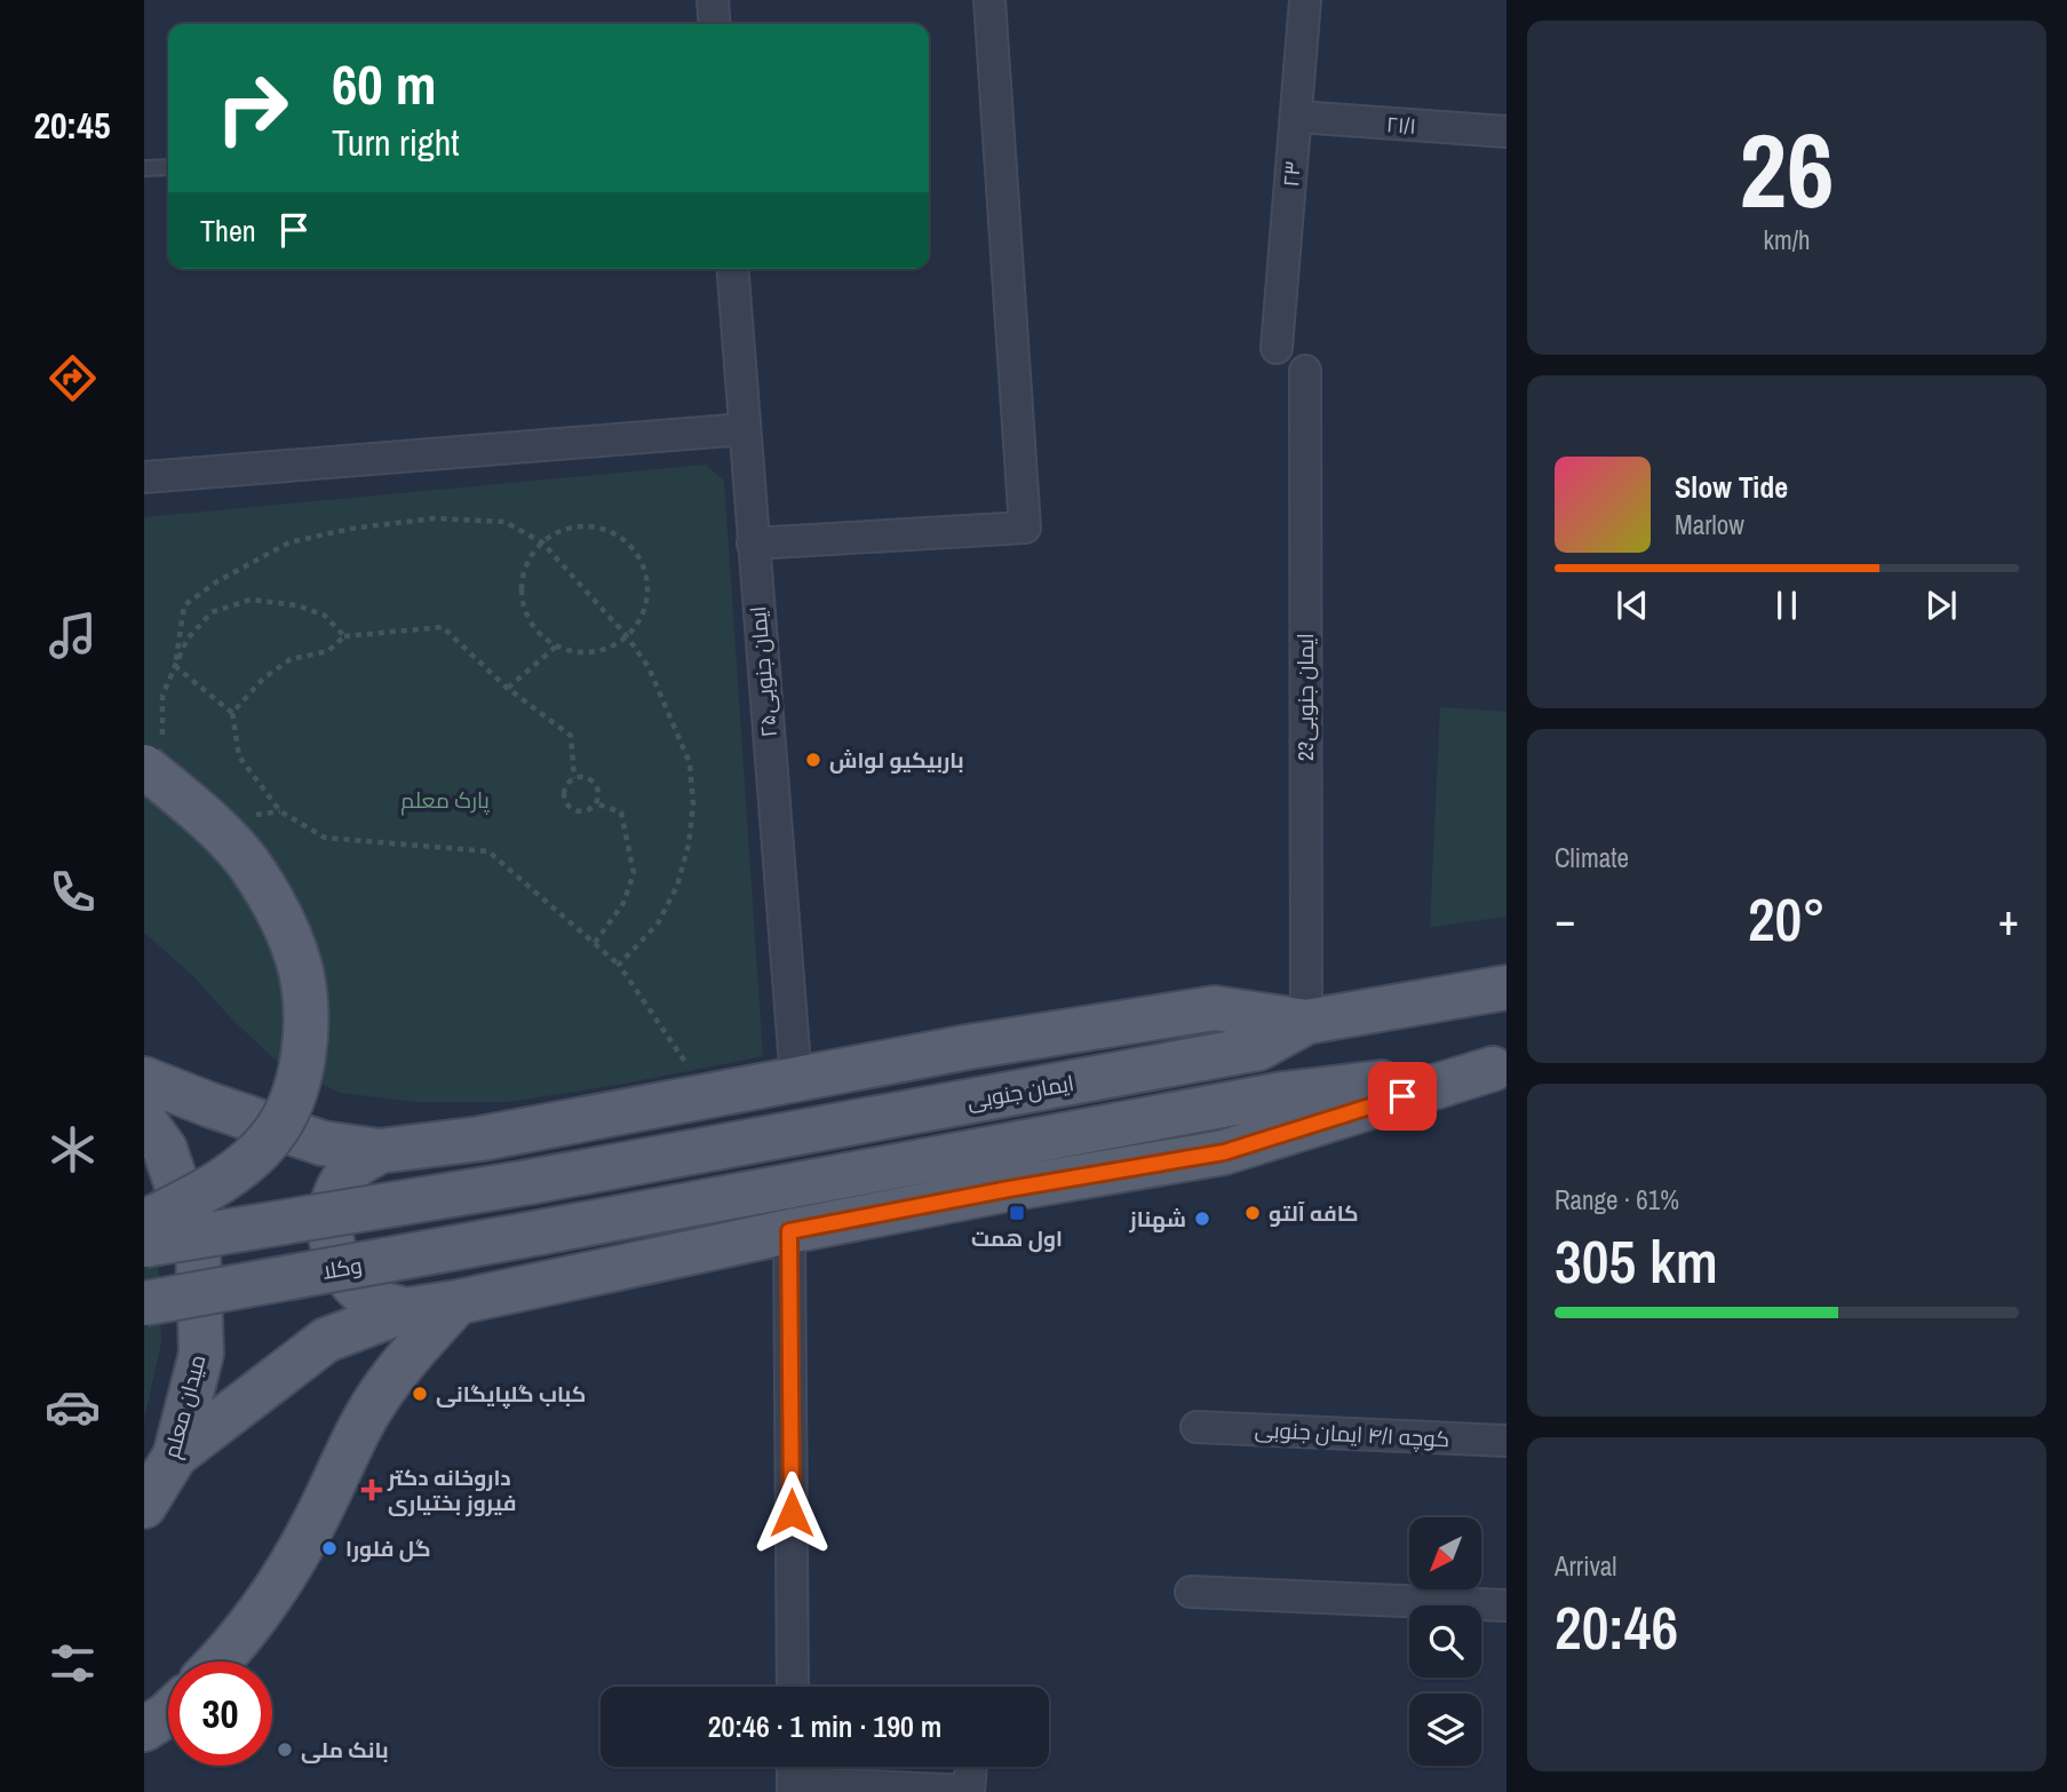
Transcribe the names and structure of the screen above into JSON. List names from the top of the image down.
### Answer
{
  "streets": {
    "main road": ["ایمان جنوبی", "وکلا", "میدان معلم"],
    "street": [
      "۲۱/۱",
      "۲۳",
      "ایمان جنوبی۲۵",
      "23ایمان جنوبی",
      "کوچه ۴/۱ ایمان جنوبی"
    ]
  },
  "crossings": [
    ["۲۱/۱", "۲۳"],
    ["23ایمان جنوبی", "ایمان جنوبی"]
  ],
  "parks": ["پارک معلم"],
  "places": {
    "other": [
      "باربیکیو لواش",
      "کافه آلتو",
      "شهناز",
      "کباب گلپایگانی",
      "گل فلورا",
      "بانک ملی"
    ],
    "transit": ["اول همت"],
    "health": ["داروخانه دکتر فیروز بختیاری"]
  },
  "north": "bottom left",
  "page": {
    "tabs": "20:45",
    "tile": [
      ["26", "km/h"],
      "Climate",
      ["Range · 61%", "305 km"],
      ["Arrival", "20:46"]
    ],
    "turn": ["60 m", "Turn right"],
    "then": "Then",
    "song": ["Slow Tide", "Marlow"],
    "heat": ["−", "20°", "+"],
    "limit": "30",
    "trip": "20:46 · 1 min · 190 m"
  }
}
